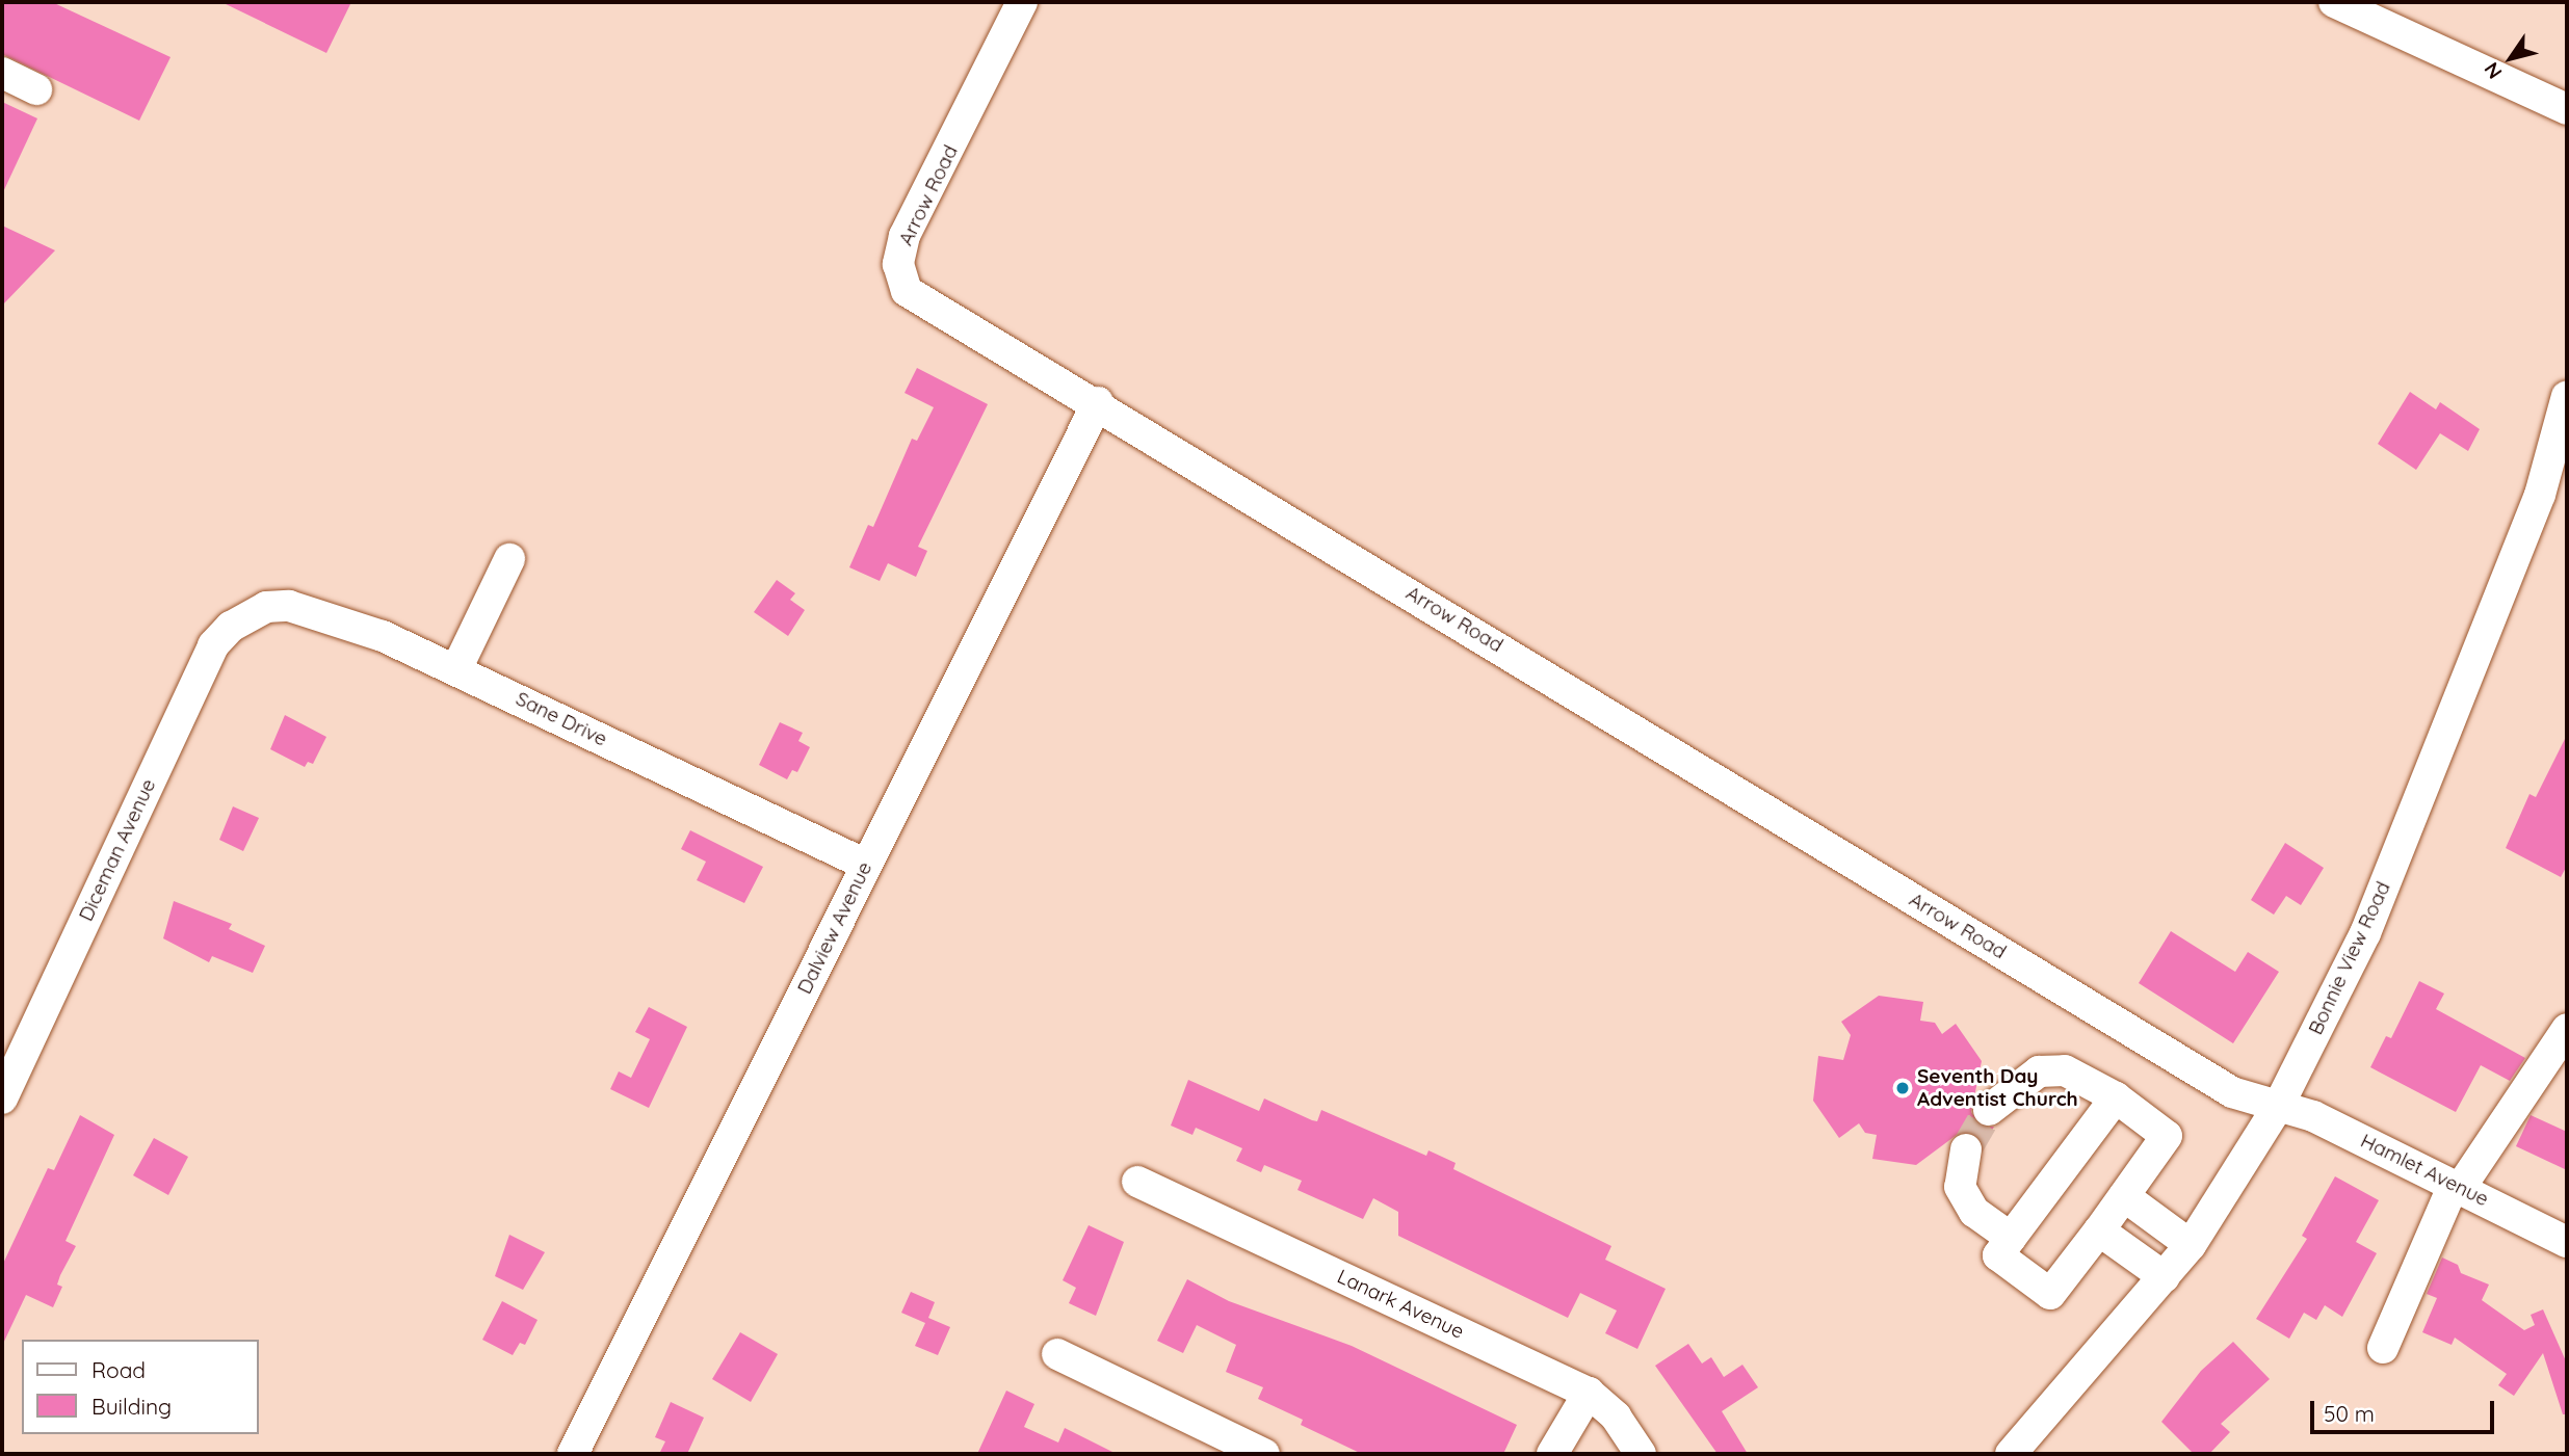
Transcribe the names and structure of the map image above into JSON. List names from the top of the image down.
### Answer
{
  "streets": {
    "street": [
      "Arrow Road",
      "Sane Drive",
      "Diceman Avenue",
      "Dalview Avenue",
      "Bonnie View Road",
      "Hamlet Avenue",
      "Lanark Avenue"
    ]
  },
  "crossings": [
    ["Arrow Road", "Dalview Avenue"],
    ["Arrow Road", "Bonnie View Road"],
    ["Arrow Road", "Hamlet Avenue"],
    ["Sane Drive", "Diceman Avenue"],
    ["Sane Drive", "Dalview Avenue"],
    ["Bonnie View Road", "Hamlet Avenue"]
  ],
  "places": ["Seventh Day Adventist Church"],
  "legend": ["Road", "Building"],
  "scale_bar": "50 m",
  "north": "bottom left"
}
